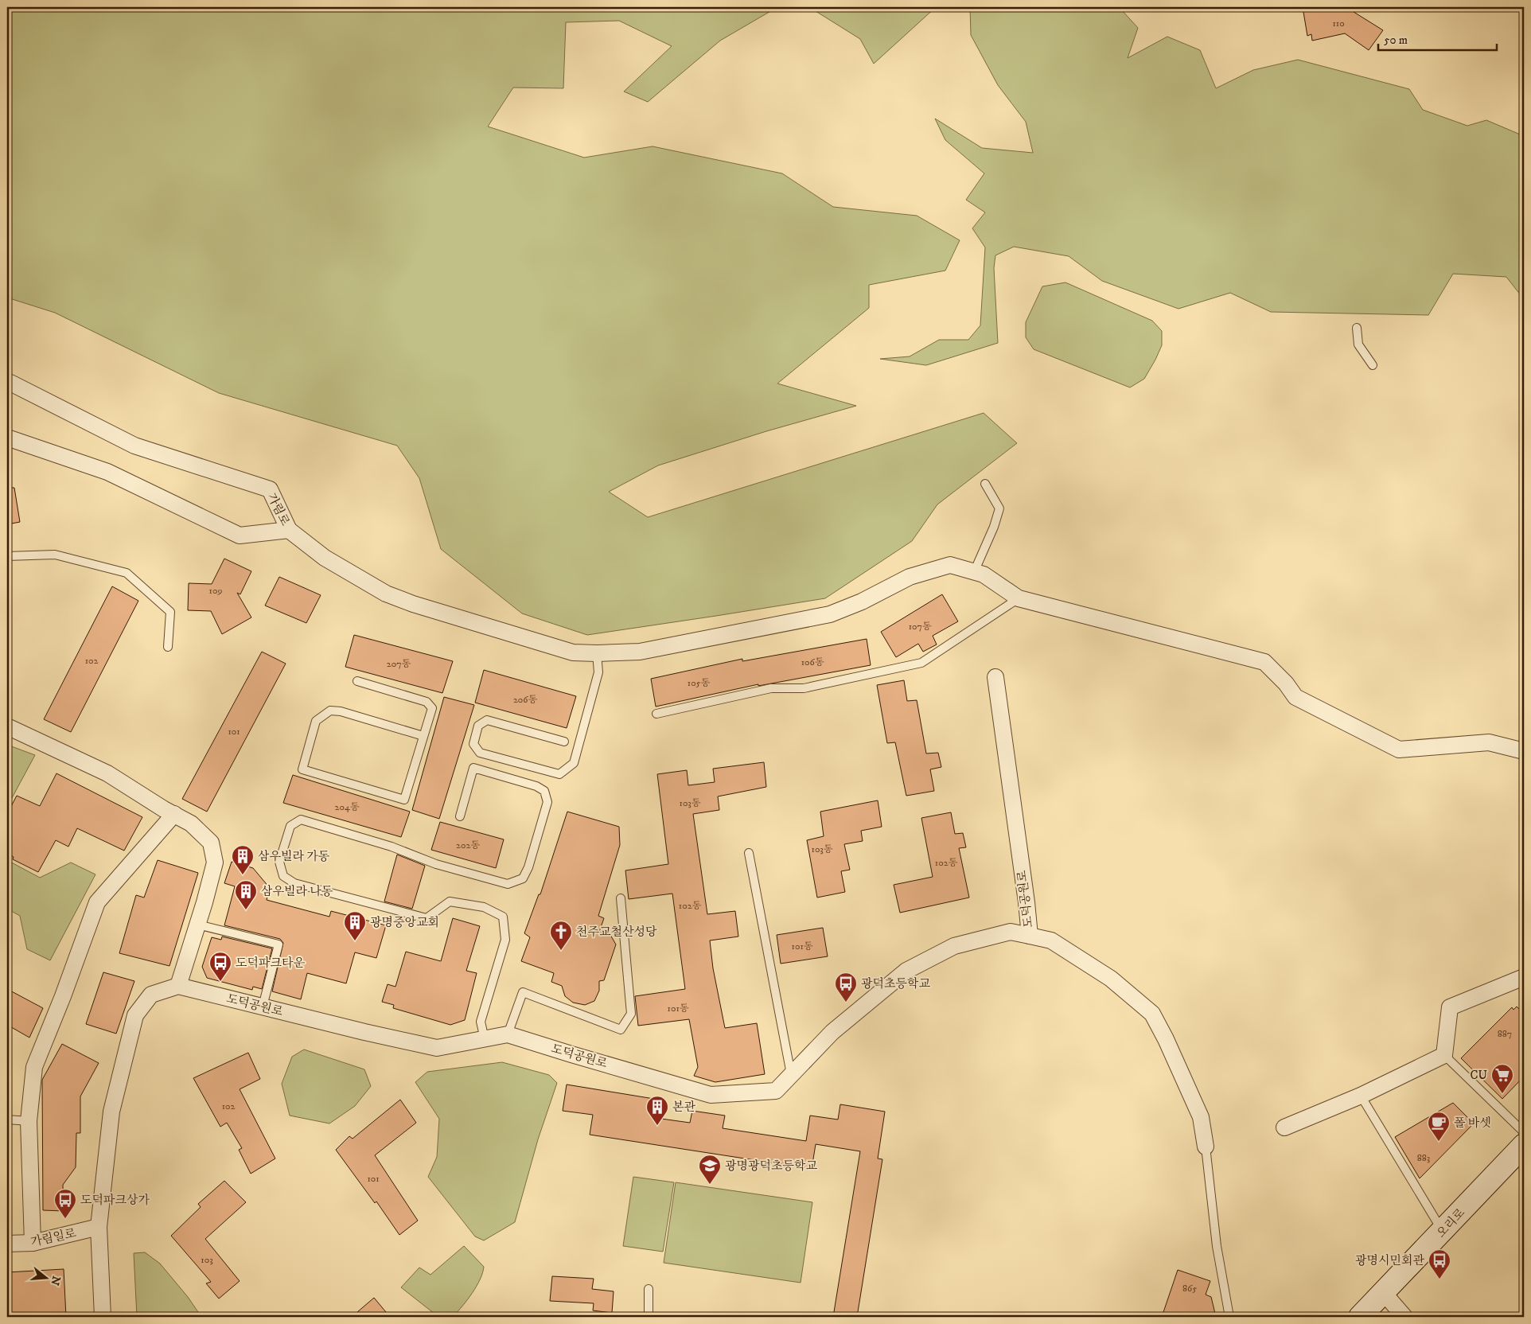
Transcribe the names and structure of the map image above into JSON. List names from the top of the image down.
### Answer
{
  "streets": {
    "main road": ["오리로"],
    "street": ["가림로", "도덕공원로", "가림일로"]
  },
  "places": {
    "building": [
      "삼우빌라 가동",
      "삼우빌라 나동",
      "광명중앙교회",
      "본관"
    ],
    "church": ["천주교철산성당"],
    "bus stop": [
      "도덕파크타운",
      "광덕초등학교",
      "도덕파크상가",
      "광명시민회관"
    ],
    "supermarket": ["CU"],
    "cafe": ["폴 바셋"],
    "school or university": ["광명광덕초등학교"]
  },
  "house_numbers": [
    "110",
    "109",
    "107동",
    "102",
    "106동",
    "207동",
    "105동",
    "206동",
    "101",
    "103동",
    "204동",
    "202동",
    "103동",
    "102동",
    "102동",
    "101동",
    "101동",
    "887",
    "102",
    "883",
    "101",
    "103",
    "865"
  ],
  "scale_bar": "50 m",
  "north": "right"
}
